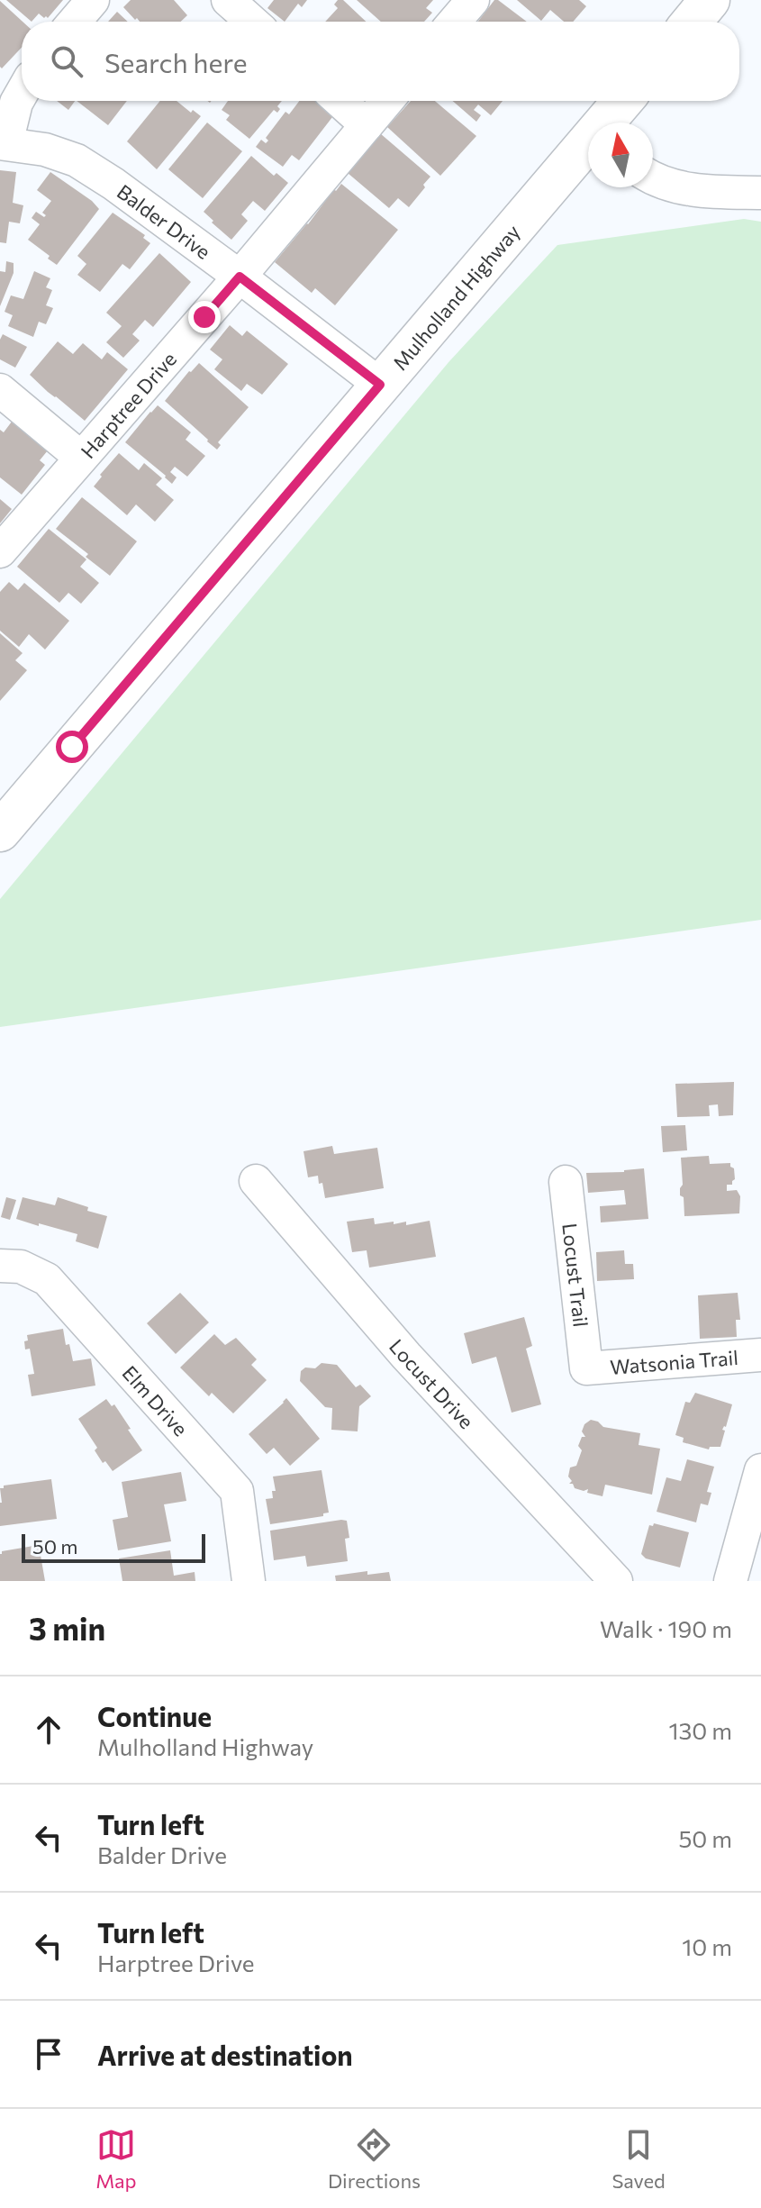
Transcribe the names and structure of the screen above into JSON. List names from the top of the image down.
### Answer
{
  "streets": {
    "main road": ["Mulholland Highway"],
    "street": [
      "Balder Drive",
      "Harptree Drive",
      "Locust Trail",
      "Watsonia Trail",
      "Locust Drive",
      "Elm Drive"
    ]
  },
  "crossings": [
    ["Balder Drive", "Mulholland Highway"],
    ["Balder Drive", "Harptree Drive"],
    ["Locust Trail", "Watsonia Trail"]
  ],
  "scale_bar": "50 m",
  "north": "top",
  "page": {
    "search": "Search here",
    "scale": "50 m",
    "heading": ["3 min", "Walk · 190 m"],
    "list": [
      ["Continue", "Mulholland Highway", "130 m"],
      ["Turn left", "Balder Drive", "50 m"],
      ["Turn left", "Harptree Drive", "10 m"],
      "Arrive at destination"
    ],
    "nav": ["Map", "Directions", "Saved"]
  }
}
